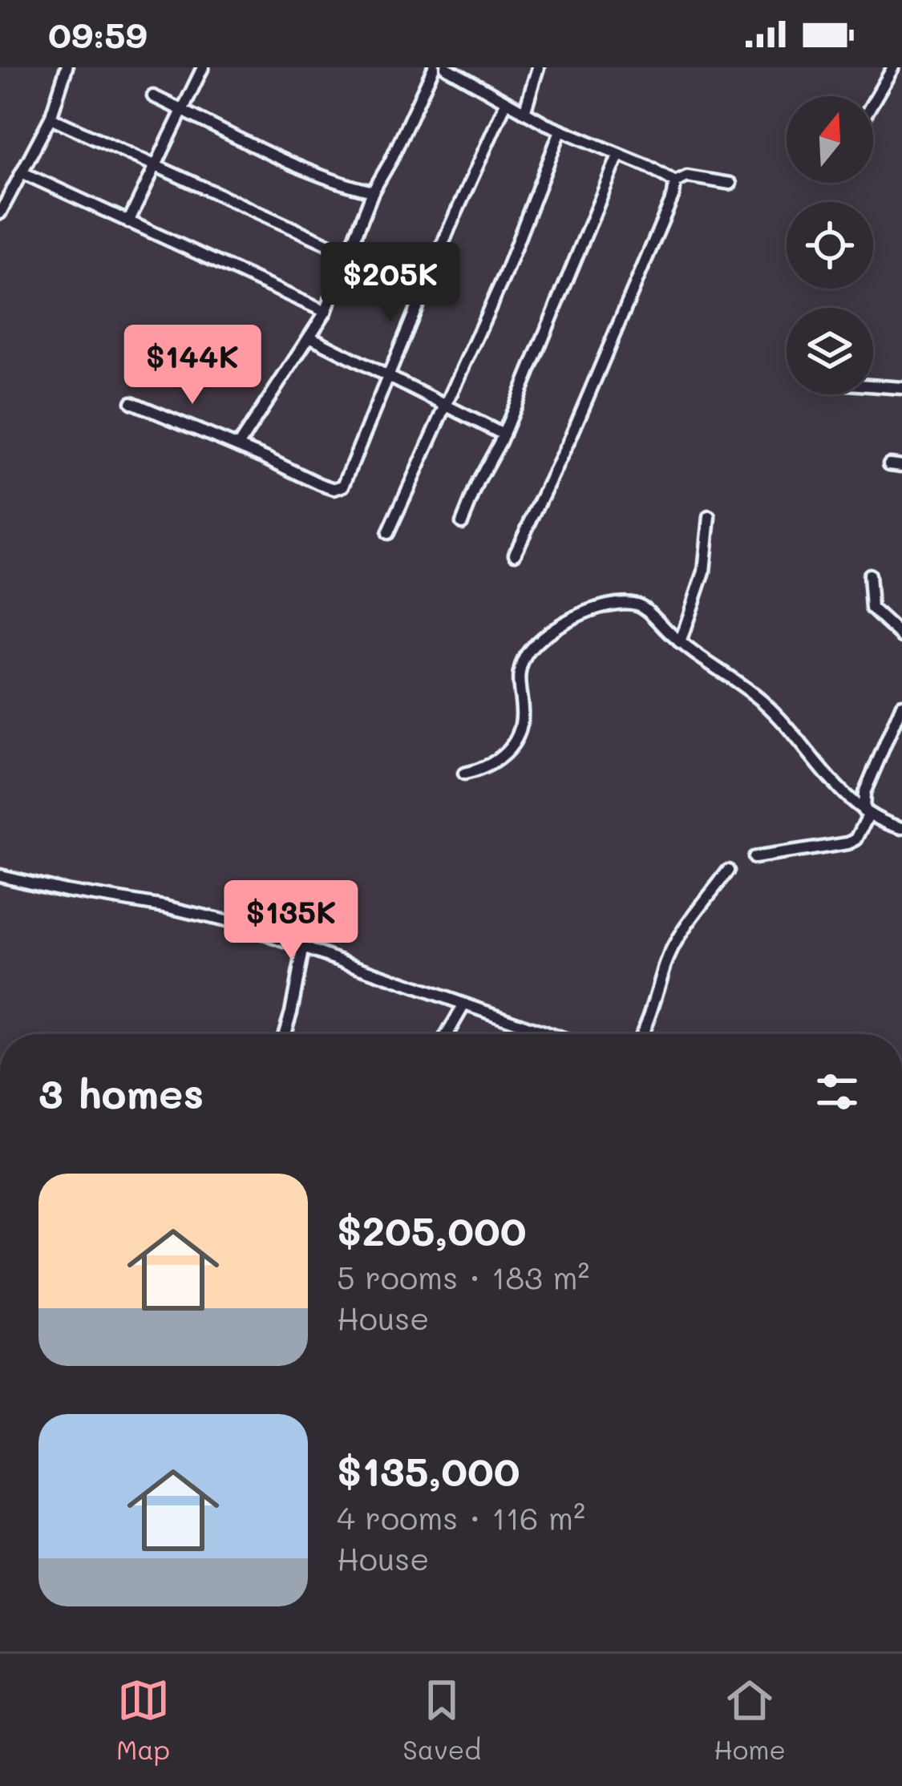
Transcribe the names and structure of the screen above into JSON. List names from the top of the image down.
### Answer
{
  "north": "top",
  "page": {
    "status": "09:59",
    "price": ["$205K", "$144K", "$135K"],
    "heading": "3 homes",
    "list": [
      {
        "name": "$205,000",
        "note": "5 rooms · 183 m² · House"
      },
      {
        "name": "$135,000",
        "note": "4 rooms · 116 m² · House"
      }
    ],
    "tabs": ["Map", "Saved", "Home"]
  }
}
